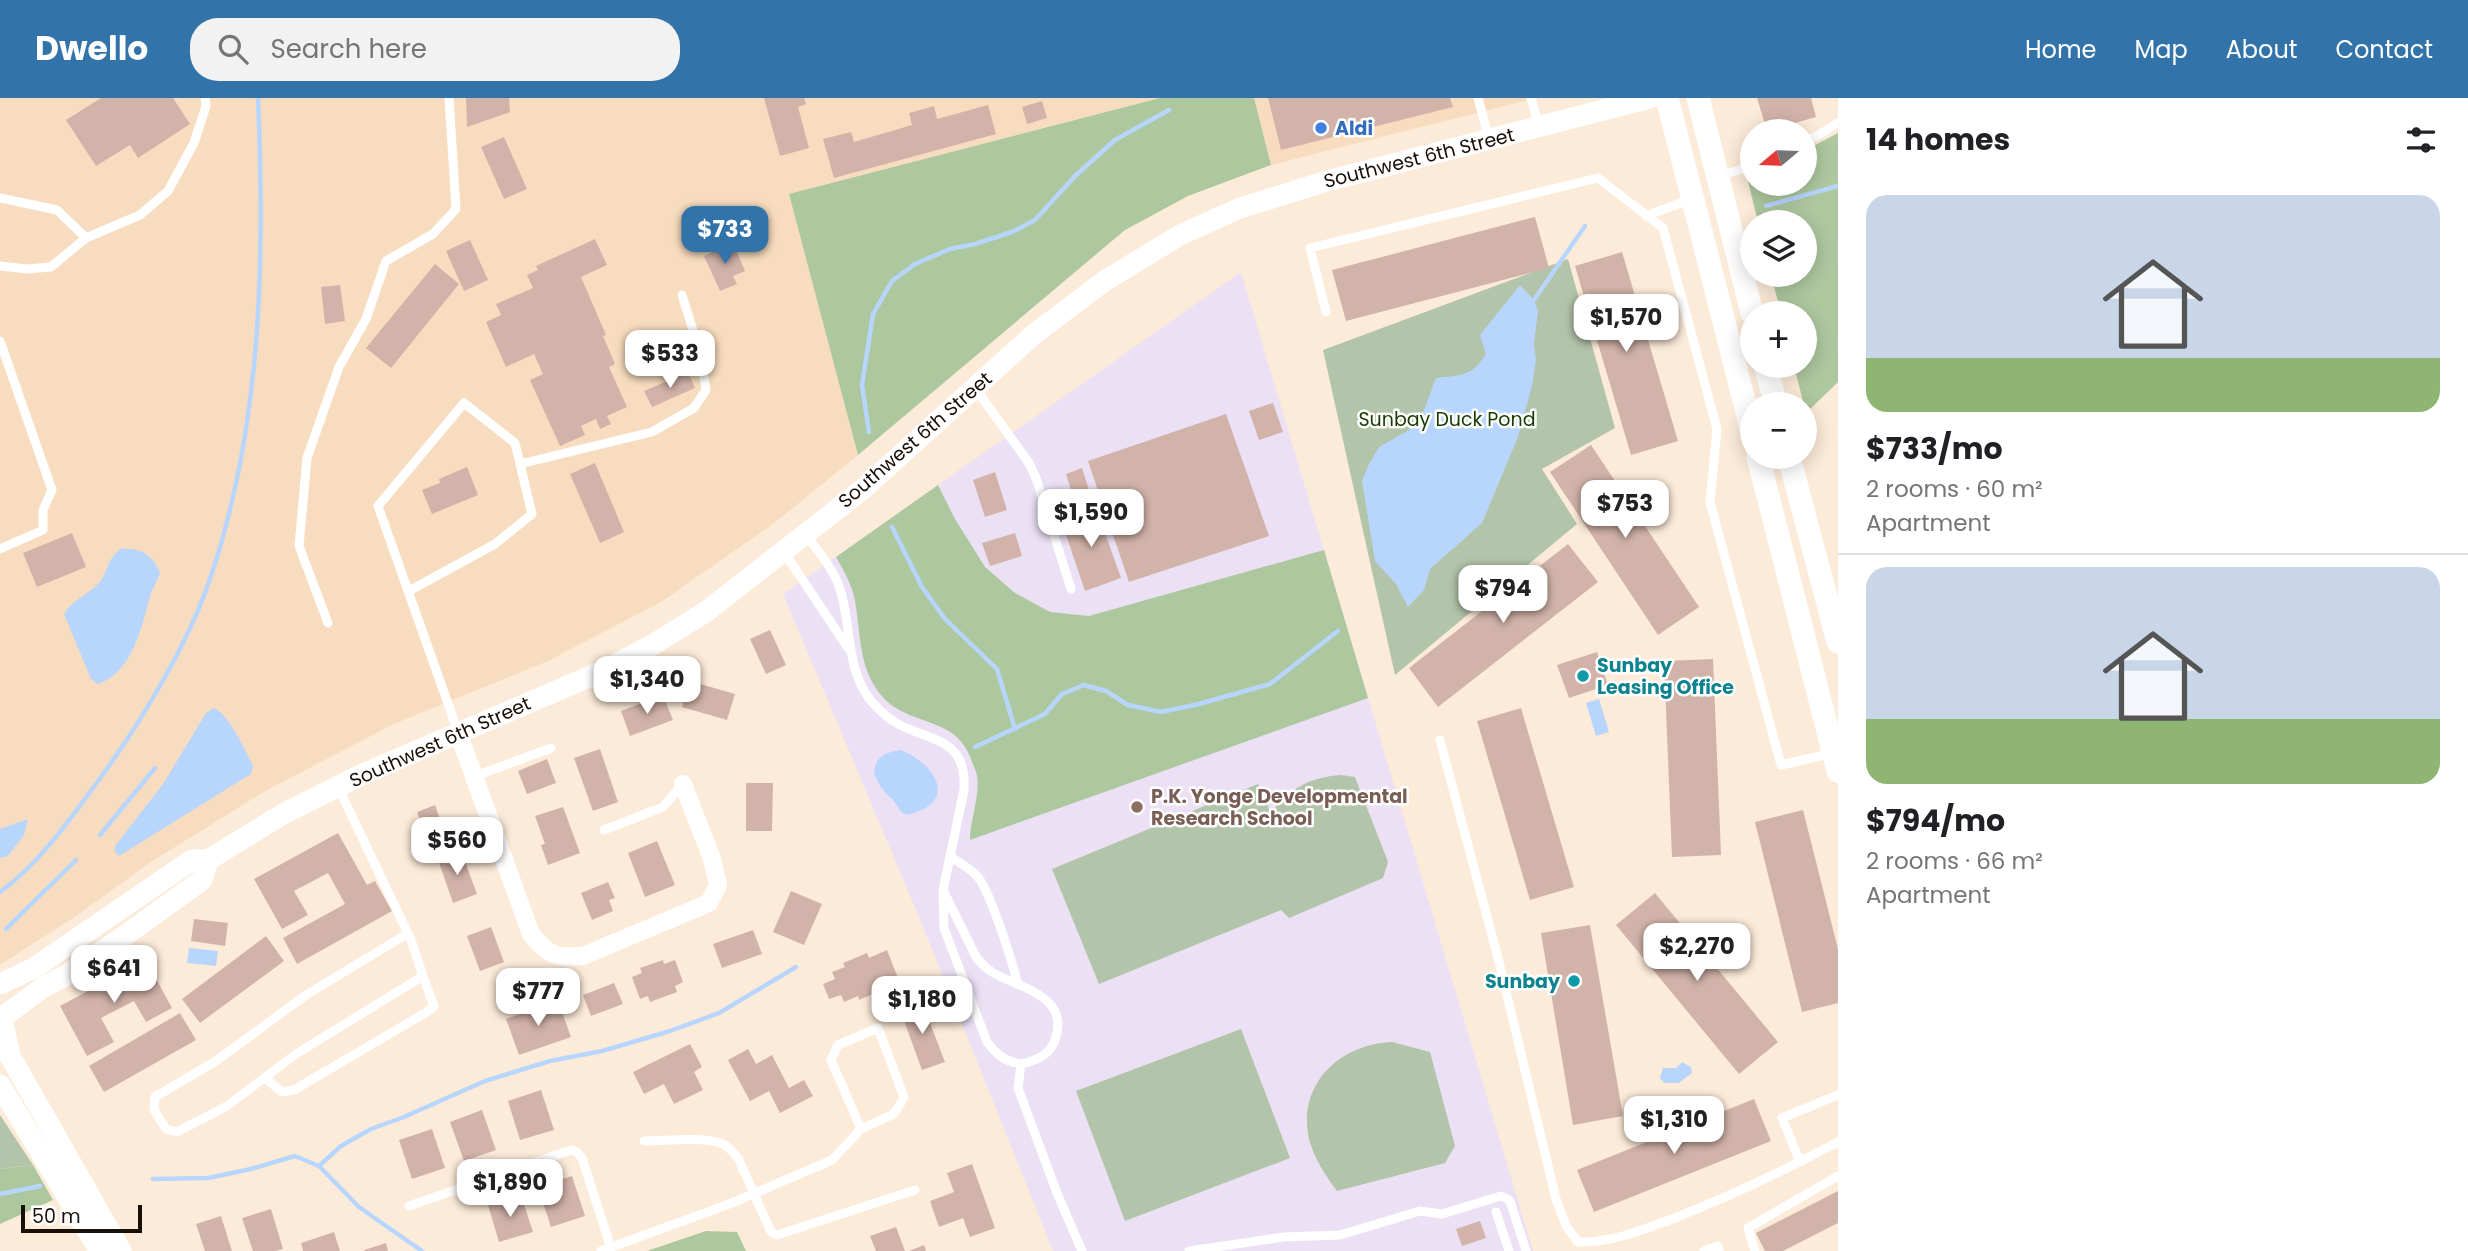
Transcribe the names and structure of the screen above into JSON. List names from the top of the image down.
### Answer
{
  "streets": {
    "street": ["Southwest 6th Street"]
  },
  "parks": ["Sunbay Duck Pond"],
  "places": [
    "Aldi",
    "Sunbay Leasing Office",
    "P.K. Yonge Developmental Research School",
    "Sunbay"
  ],
  "scale_bar": "50 m",
  "north": "left",
  "page": {
    "header": "Dwello",
    "search": "Search here",
    "nav": [
      "Home",
      "Map",
      "About",
      "Contact"
    ],
    "heading": "14 homes",
    "map_buttons": ["+", "−"],
    "list": [
      {
        "name": "$733/mo",
        "note": "2 rooms · 60 m² · Apartment"
      },
      {
        "name": "$794/mo",
        "note": "2 rooms · 66 m² · Apartment"
      }
    ],
    "price": [
      "$733",
      "$1,570",
      "$533",
      "$753",
      "$1,590",
      "$794",
      "$1,340",
      "$560",
      "$2,270",
      "$641",
      "$777",
      "$1,180",
      "$1,310",
      "$1,890"
    ],
    "scale": "50 m"
  }
}
